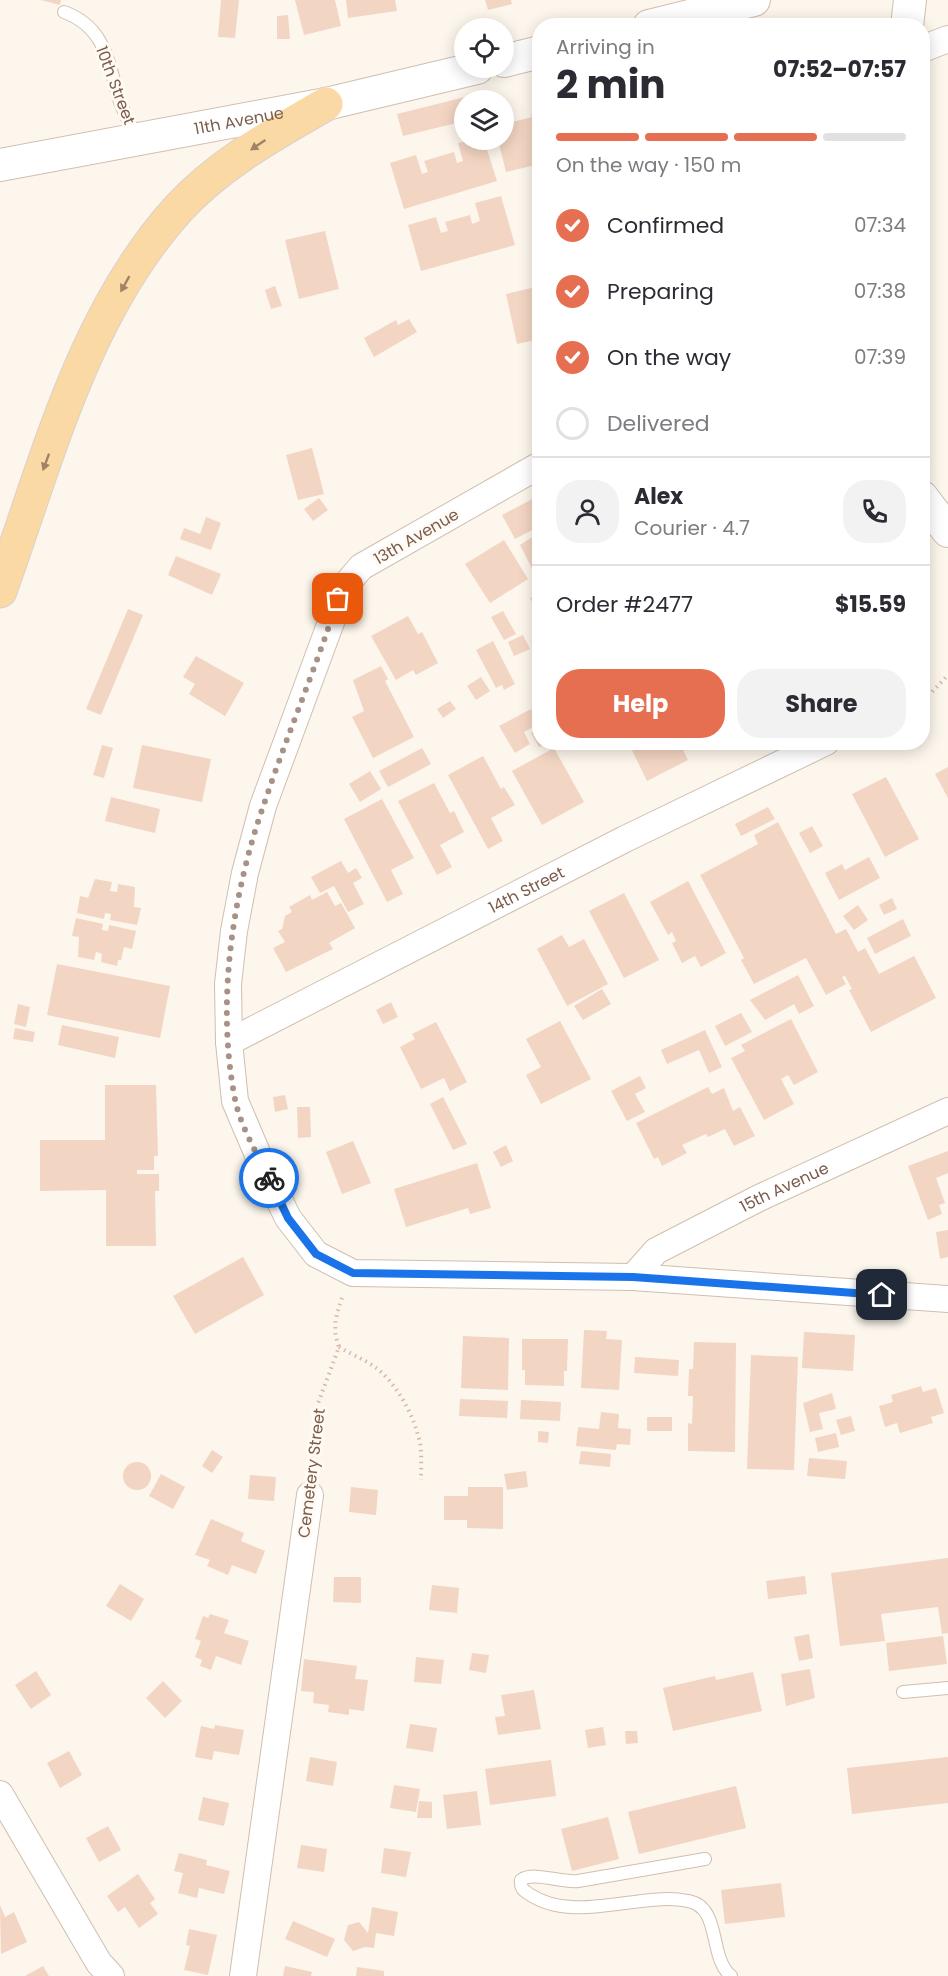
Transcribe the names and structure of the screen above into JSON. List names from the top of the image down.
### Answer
{
  "streets": {
    "street": [
      "11th Avenue",
      "13th Avenue",
      "14th Street",
      "15th Avenue",
      "Cemetery Street"
    ],
    "lane": ["10th Street"]
  },
  "crossings": [
    ["10th Street", "11th Avenue"],
    ["13th Avenue", "14th Street"]
  ],
  "page": {
    "heading": ["2 min", "Arriving in", "07:52–07:57"],
    "panel": [
      "Alex",
      "Courier · 4.7",
      "Order #2477",
      "$15.59"
    ],
    "bar": "On the way · 150 m",
    "list": [
      ["Confirmed", "07:34"],
      ["Preparing", "07:38"],
      ["On the way", "07:39"],
      "Delivered"
    ],
    "buttons": ["Help", "Share"]
  }
}
